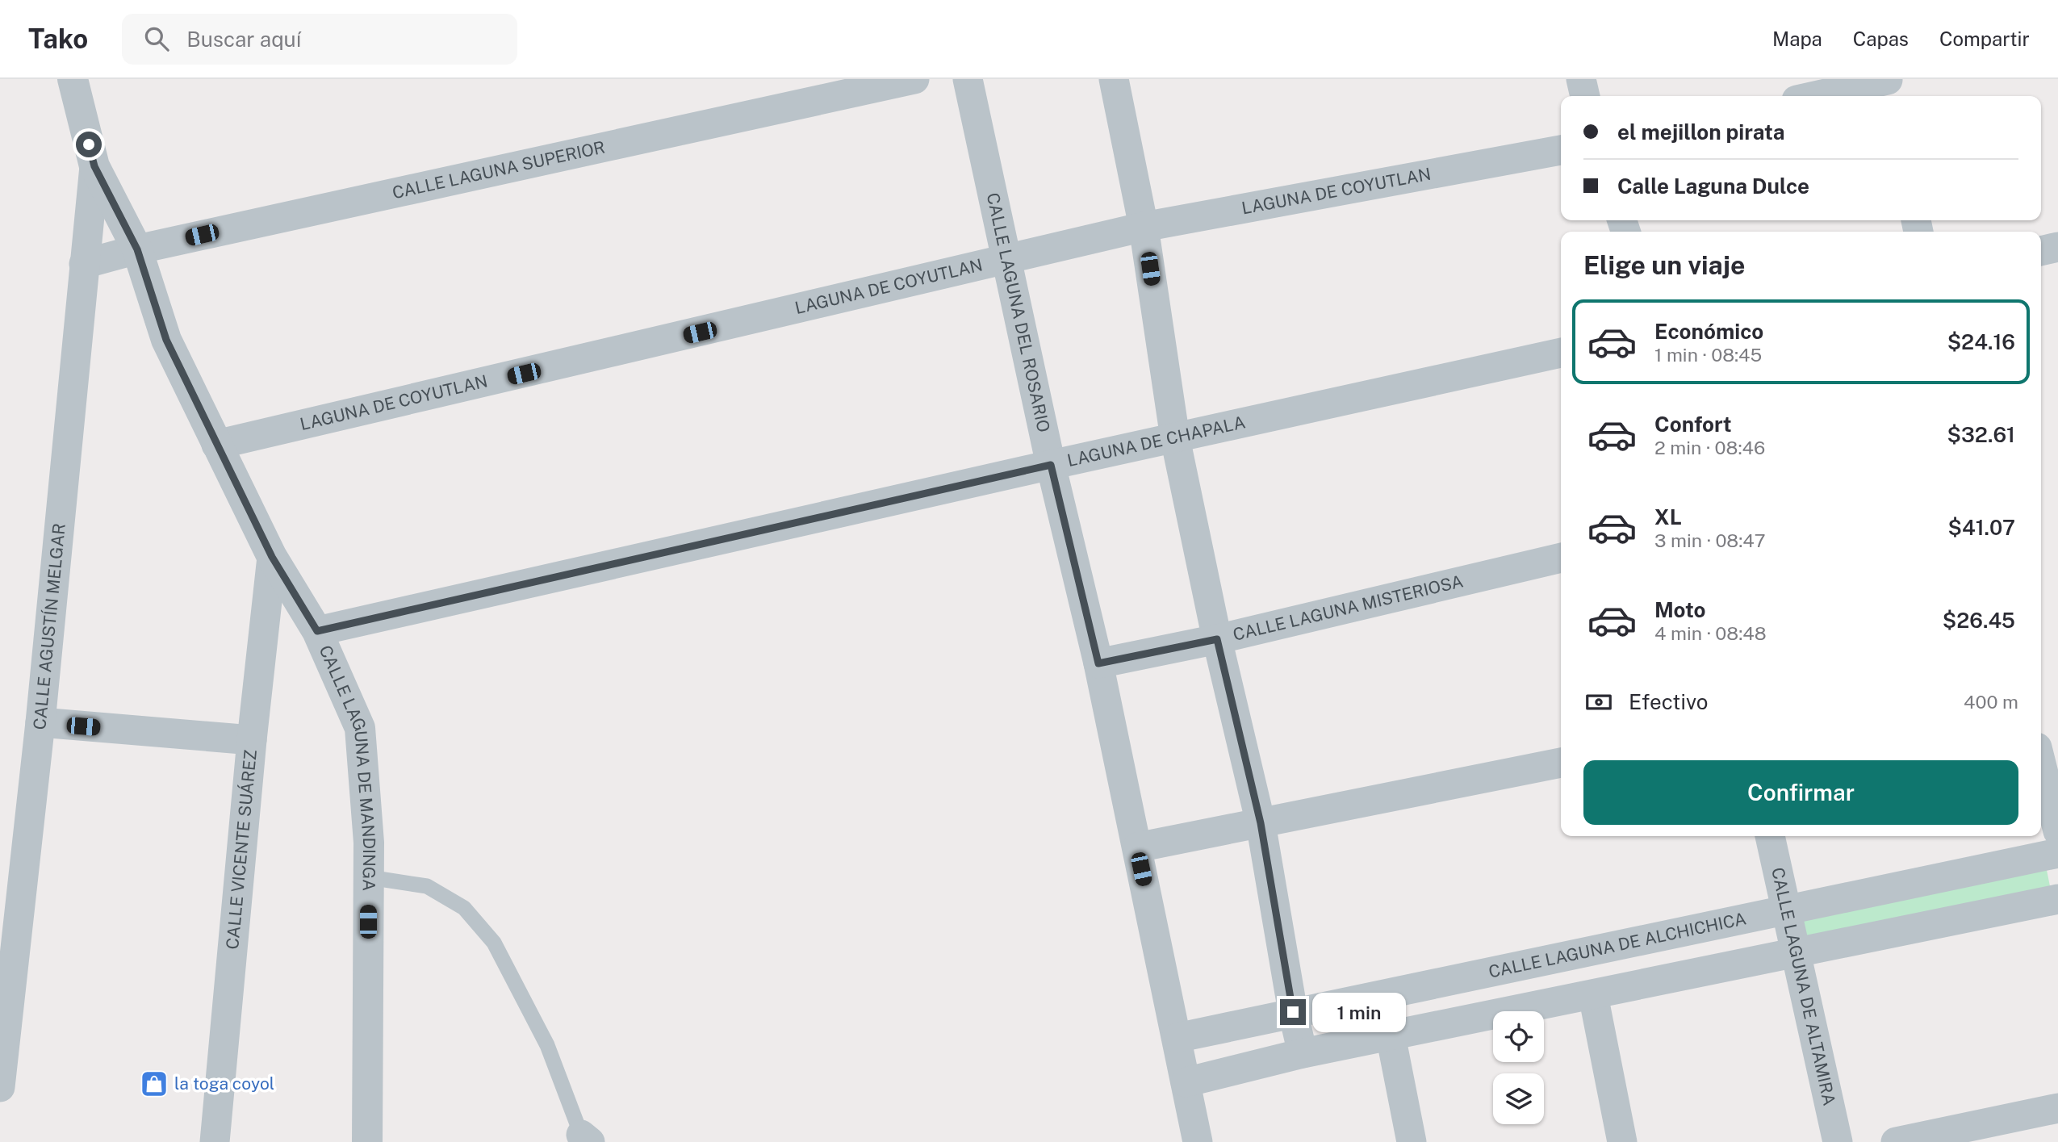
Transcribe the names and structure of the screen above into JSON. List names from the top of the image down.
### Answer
{
  "streets": {
    "street": [
      "CALLE LAGUNA SUPERIOR",
      "LAGUNA DE COYUTLAN",
      "CALLE LAGUNA DEL ROSARIO",
      "LAGUNA DE CHAPALA",
      "CALLE LAGUNA MISTERIOSA",
      "CALLE AGUSTÍN MELGAR",
      "CALLE LAGUNA DE MANDINGA",
      "CALLE VICENTE SUÁREZ",
      "CALLE LAGUNA DE ALCHICHICA",
      "CALLE LAGUNA DE ALTAMIRA"
    ]
  },
  "crossings": [
    ["CALLE LAGUNA SUPERIOR", "CALLE AGUSTÍN MELGAR"],
    ["CALLE LAGUNA SUPERIOR", "CALLE LAGUNA DE MANDINGA"],
    ["LAGUNA DE COYUTLAN", "CALLE LAGUNA DEL ROSARIO"],
    ["LAGUNA DE COYUTLAN", "CALLE LAGUNA DE MANDINGA"],
    ["CALLE LAGUNA DEL ROSARIO", "LAGUNA DE CHAPALA"],
    ["CALLE LAGUNA DEL ROSARIO", "CALLE LAGUNA MISTERIOSA"],
    ["CALLE LAGUNA DEL ROSARIO", "CALLE LAGUNA DE ALCHICHICA"],
    ["LAGUNA DE CHAPALA", "CALLE LAGUNA DE MANDINGA"],
    ["CALLE AGUSTÍN MELGAR", "CALLE LAGUNA DE MANDINGA"],
    ["CALLE LAGUNA DE MANDINGA", "CALLE VICENTE SUÁREZ"],
    ["CALLE LAGUNA DE ALCHICHICA", "CALLE LAGUNA DE ALTAMIRA"]
  ],
  "places": {
    "shop": ["la toga coyol"]
  },
  "page": {
    "header": "Tako",
    "search": "Buscar aquí",
    "nav": ["Mapa", "Capas", "Compartir"],
    "banner": ["el mejillon pirata", "Calle Laguna Dulce"],
    "heading": "Elige un viaje",
    "list": [
      {
        "name": "Económico",
        "note": "1 min · 08:45",
        "value": "$24.16"
      },
      {
        "name": "Confort",
        "note": "2 min · 08:46",
        "value": "$32.61"
      },
      {
        "name": "XL",
        "note": "3 min · 08:47",
        "value": "$41.07"
      },
      {
        "name": "Moto",
        "note": "4 min · 08:48",
        "value": "$26.45"
      }
    ],
    "pay": ["Efectivo", "400 m"],
    "buttons": "Confirmar",
    "bubble": "1 min"
  }
}
